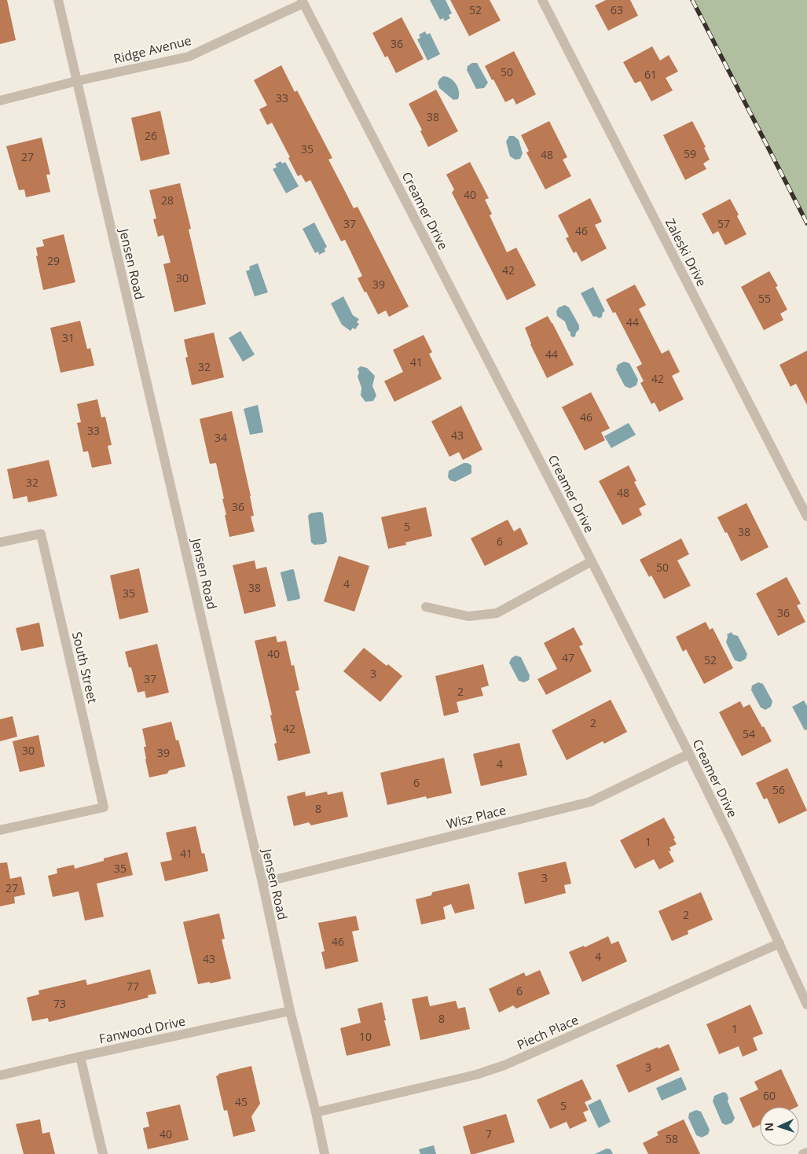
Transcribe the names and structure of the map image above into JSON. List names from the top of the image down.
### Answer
{
  "streets": {
    "street": [
      "Ridge Avenue",
      "Creamer Drive",
      "Zaleski Drive",
      "Jensen Road",
      "South Street",
      "Wisz Place",
      "Fanwood Drive",
      "Piech Place"
    ]
  },
  "crossings": [
    ["Ridge Avenue", "Creamer Drive"],
    ["Ridge Avenue", "Jensen Road"],
    ["Creamer Drive", "Wisz Place"],
    ["Creamer Drive", "Piech Place"],
    ["Jensen Road", "Wisz Place"],
    ["Jensen Road", "Fanwood Drive"],
    ["Jensen Road", "Piech Place"]
  ],
  "house_numbers": [
    "52",
    "63",
    "36",
    "50",
    "61",
    "33",
    "38",
    "26",
    "35",
    "59",
    "48",
    "27",
    "40",
    "28",
    "37",
    "57",
    "46",
    "29",
    "42",
    "30",
    "39",
    "55",
    "44",
    "31",
    "44",
    "41",
    "32",
    "42",
    "46",
    "33",
    "43",
    "34",
    "32",
    "48",
    "36",
    "5",
    "38",
    "6",
    "50",
    "4",
    "38",
    "35",
    "36",
    "40",
    "47",
    "52",
    "3",
    "37",
    "2",
    "2",
    "42",
    "54",
    "30",
    "39",
    "4",
    "6",
    "56",
    "8",
    "1",
    "41",
    "35",
    "3",
    "27",
    "2",
    "46",
    "4",
    "43",
    "77",
    "6",
    "73",
    "8",
    "1",
    "10",
    "3",
    "60",
    "45",
    "5",
    "40",
    "7",
    "58"
  ],
  "north": "left"
}
